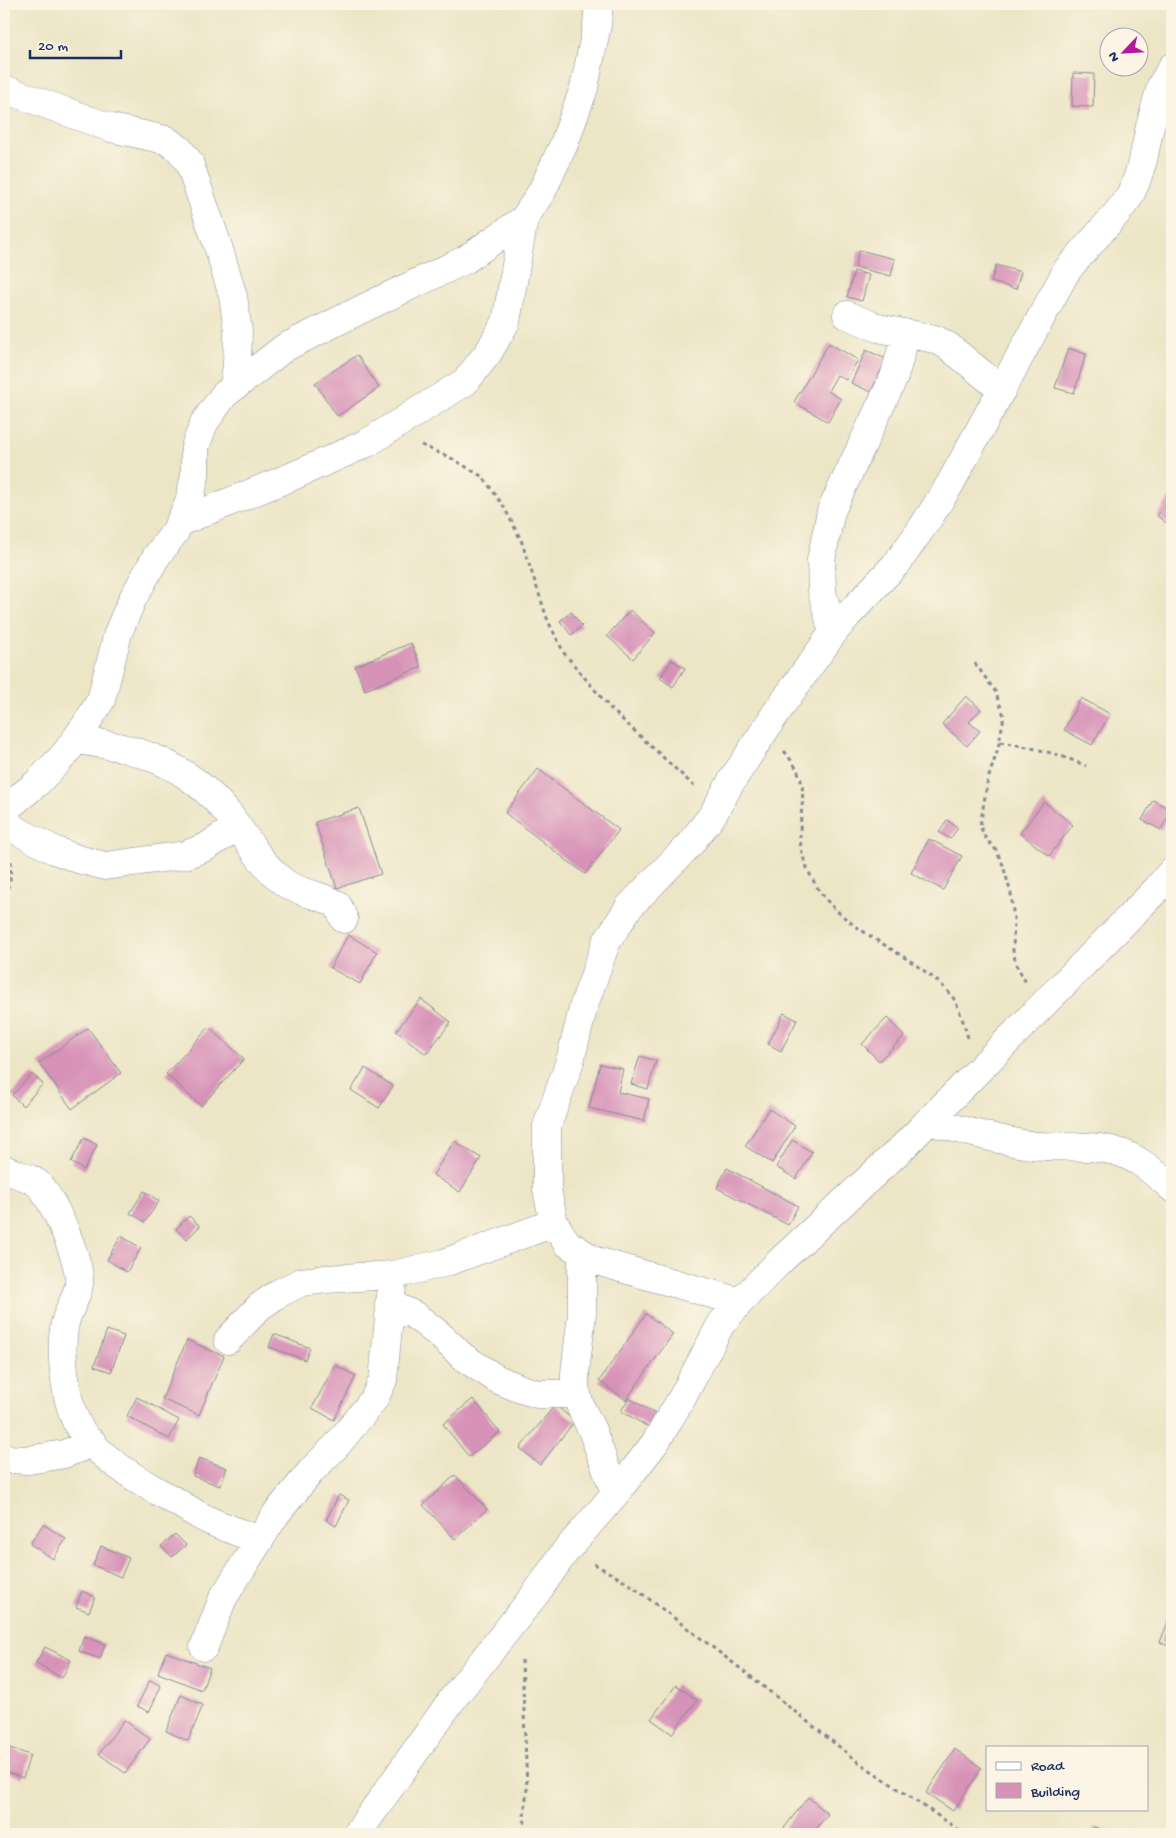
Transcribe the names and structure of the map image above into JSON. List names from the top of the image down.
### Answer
{
  "legend": ["Road", "Building"],
  "scale_bar": "20 m",
  "north": "bottom left"
}
